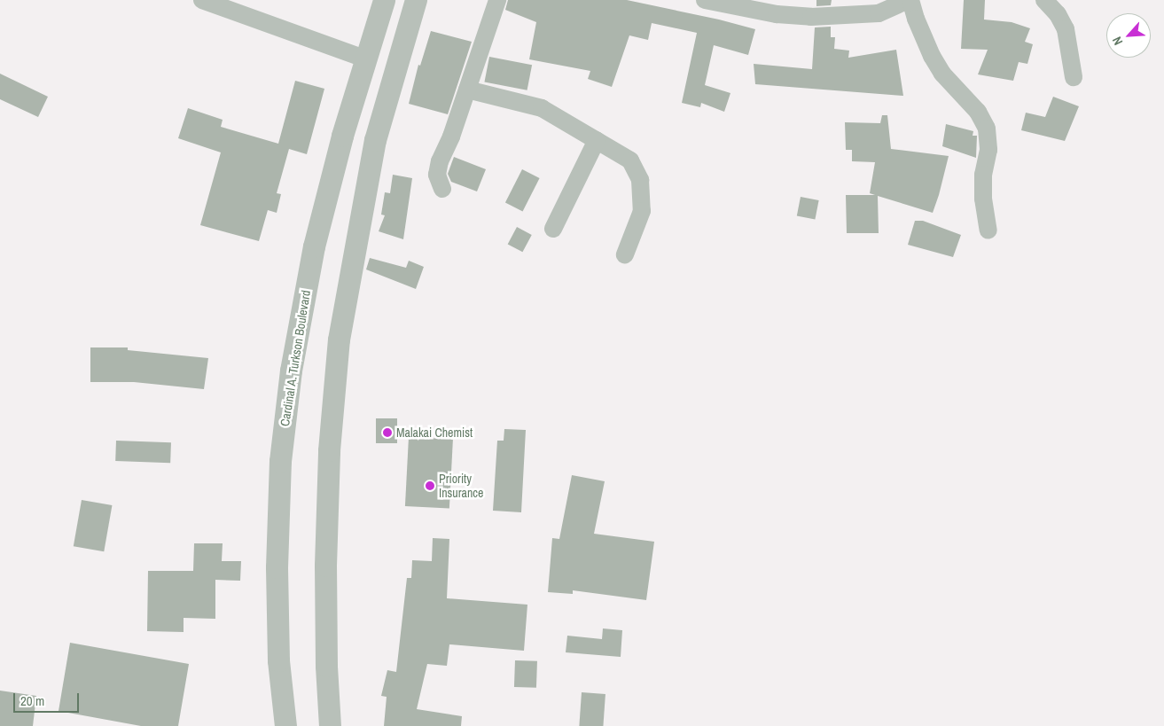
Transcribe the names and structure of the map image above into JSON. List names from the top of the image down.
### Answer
{
  "streets": {
    "street": ["Cardinal A. Turkson Boulevard"]
  },
  "places": ["Malakai Chemist", "Priority Insurance"],
  "scale_bar": "20 m",
  "north": "bottom left"
}
